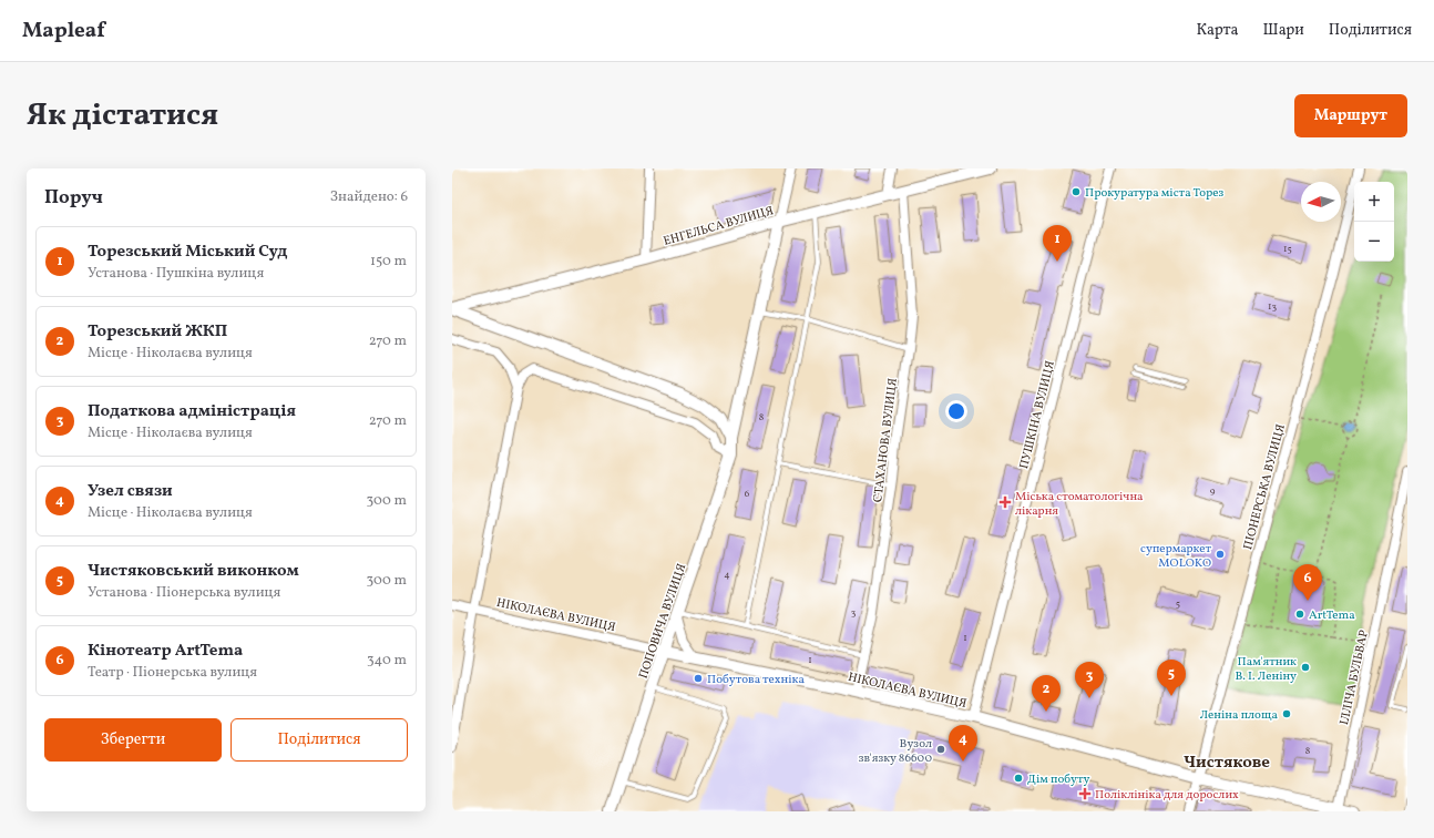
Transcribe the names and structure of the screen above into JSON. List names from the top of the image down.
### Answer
{
  "streets": {
    "street": [
      "ЕНГЕЛЬСА ВУЛИЦЯ",
      "ПУШКІНА ВУЛИЦЯ",
      "СТАХАНОВА ВУЛИЦЯ",
      "ПІОНЕРСЬКА ВУЛИЦЯ",
      "НІКОЛАЄВА ВУЛИЦЯ",
      "ПОПОВИЧА ВУЛИЦЯ",
      "ІЛЛІЧА БУЛЬВАР"
    ]
  },
  "crossings": [
    ["ЕНГЕЛЬСА ВУЛИЦЯ", "СТАХАНОВА ВУЛИЦЯ"],
    ["ЕНГЕЛЬСА ВУЛИЦЯ", "ПОПОВИЧА ВУЛИЦЯ"],
    ["ПУШКІНА ВУЛИЦЯ", "НІКОЛАЄВА ВУЛИЦЯ"],
    ["СТАХАНОВА ВУЛИЦЯ", "НІКОЛАЄВА ВУЛИЦЯ"],
    ["ПІОНЕРСЬКА ВУЛИЦЯ", "НІКОЛАЄВА ВУЛИЦЯ"],
    ["НІКОЛАЄВА ВУЛИЦЯ", "ПОПОВИЧА ВУЛИЦЯ"],
    ["НІКОЛАЄВА ВУЛИЦЯ", "ІЛЛІЧА БУЛЬВАР"]
  ],
  "districts": ["Чистякове"],
  "places": {
    "other": [
      "Прокуратура міста Торез",
      "супермаркет MOLOKO",
      "ArtTema",
      "Пам'ятник В. І. Леніну",
      "Побутова техніка",
      "Леніна площа",
      "Вузол зв'язку 86600",
      "Дім побуту"
    ],
    "health": ["Міська стоматологічна лікарня", "Поліклініка для дорослих"]
  },
  "house_numbers": [
    "15",
    "13",
    "8",
    "9",
    "6",
    "4",
    "5",
    "3",
    "1",
    "1",
    "8"
  ],
  "north": "left",
  "page": {
    "header": "Mapleaf",
    "nav": ["Карта", "Шари", "Поділитися"],
    "title": "Як дістатися",
    "buttons": [
      "Маршрут",
      ["Зберегти", "Поділитися"]
    ],
    "heading": ["Поруч", "Знайдено: 6"],
    "map_buttons": ["+", "−"],
    "pins": [
      "1",
      "6",
      "5",
      "3",
      "2",
      "4"
    ],
    "list": [
      {
        "mark": "1",
        "name": "Торезський Міський Суд",
        "note": "Установа · Пушкіна вулиця",
        "value": "150 m"
      },
      {
        "mark": "2",
        "name": "Торезський ЖКП",
        "note": "Місце · Ніколаєва вулиця",
        "value": "270 m"
      },
      {
        "mark": "3",
        "name": "Податкова адміністрація",
        "note": "Місце · Ніколаєва вулиця",
        "value": "270 m"
      },
      {
        "mark": "4",
        "name": "Узел связи",
        "note": "Місце · Ніколаєва вулиця",
        "value": "300 m"
      },
      {
        "mark": "5",
        "name": "Чистяковський виконком",
        "note": "Установа · Піонерська вулиця",
        "value": "300 m"
      },
      {
        "mark": "6",
        "name": "Кінотеатр ArtTema",
        "note": "Театр · Піонерська вулиця",
        "value": "340 m"
      }
    ]
  }
}
